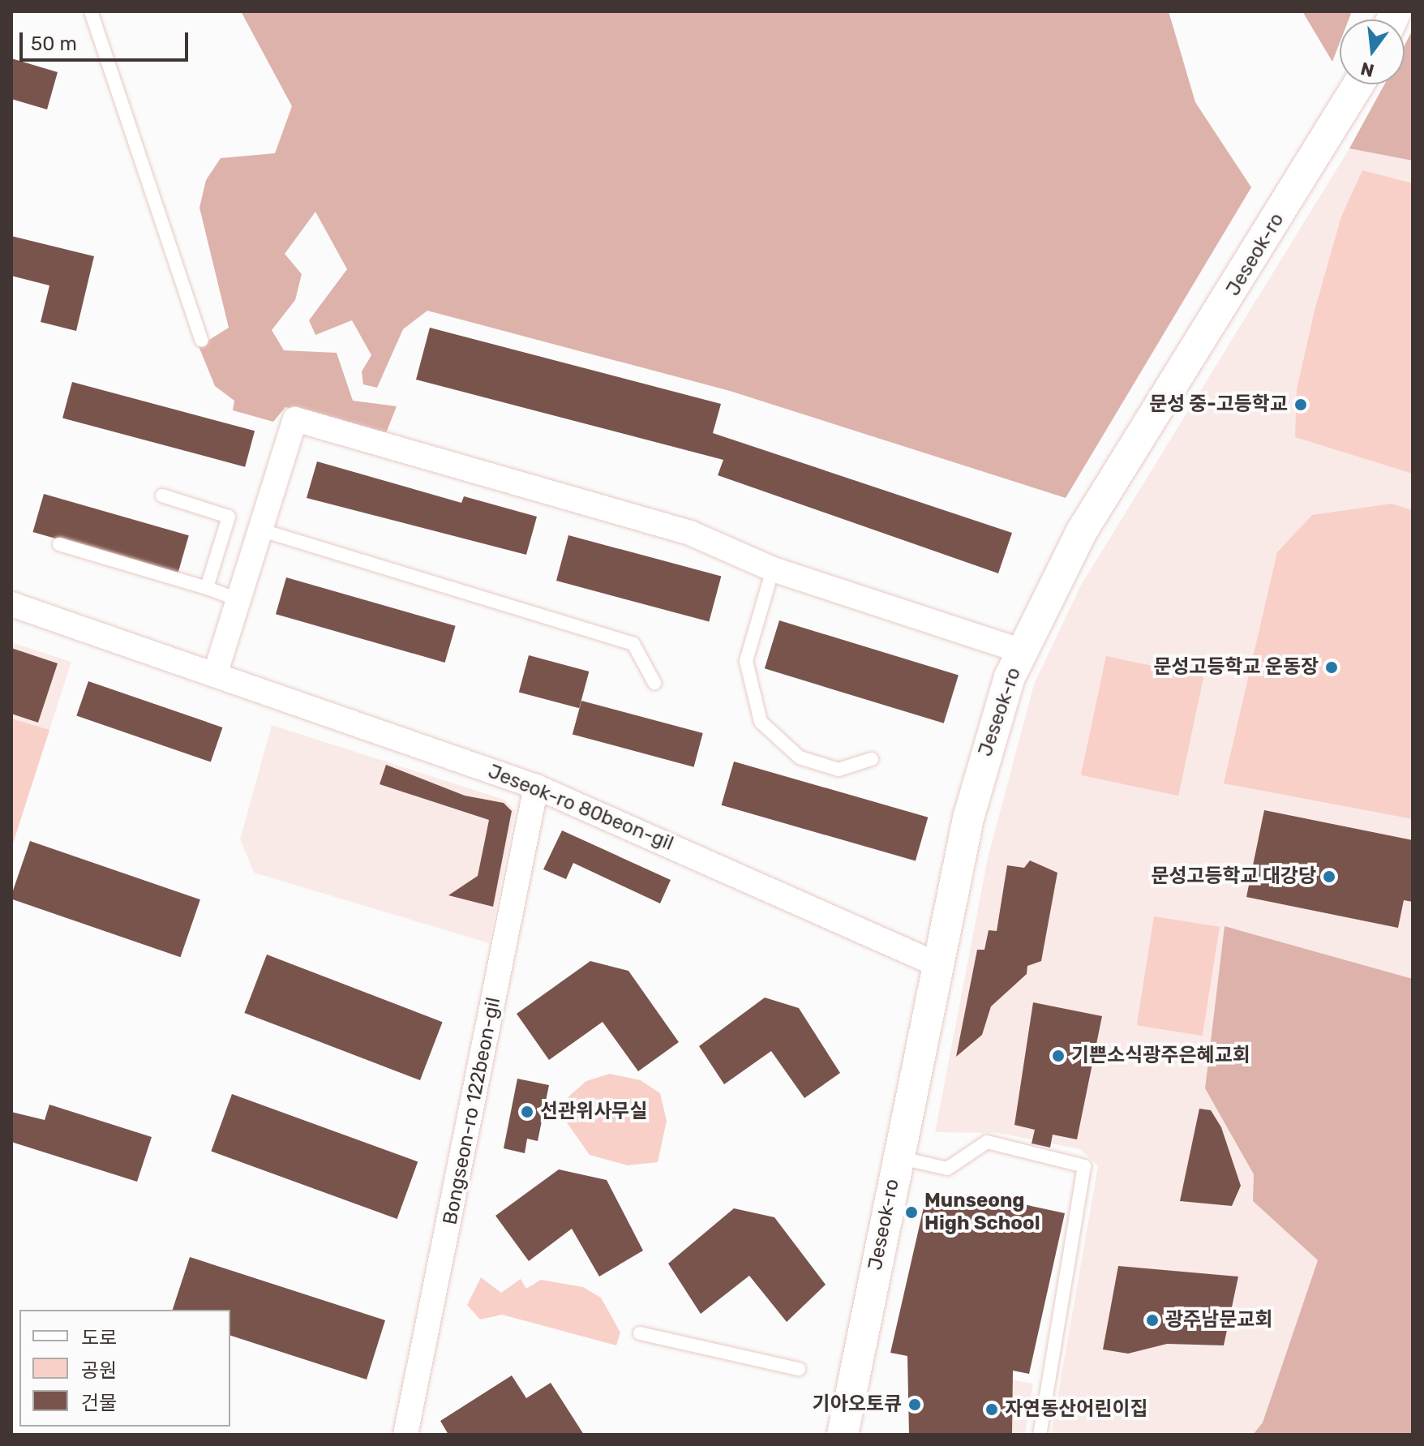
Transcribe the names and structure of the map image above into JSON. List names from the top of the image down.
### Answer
{
  "streets": {
    "street": ["Jeseok-ro", "Jeseok-ro 80beon-gil", "Bongseon-ro 122beon-gil"]
  },
  "crossings": [
    ["Jeseok-ro", "Jeseok-ro 80beon-gil"],
    ["Jeseok-ro 80beon-gil", "Bongseon-ro 122beon-gil"]
  ],
  "places": [
    "문성 중-고등학교",
    "문성고등학교 운동장",
    "문성고등학교 대강당",
    "기쁜소식광주은혜교회",
    "선관위사무실",
    "Munseong High School",
    "광주남문교회",
    "기아오토큐",
    "자연동산어린이집"
  ],
  "legend": ["도로", "공원", "건물"],
  "scale_bar": "50 m",
  "north": "bottom"
}
